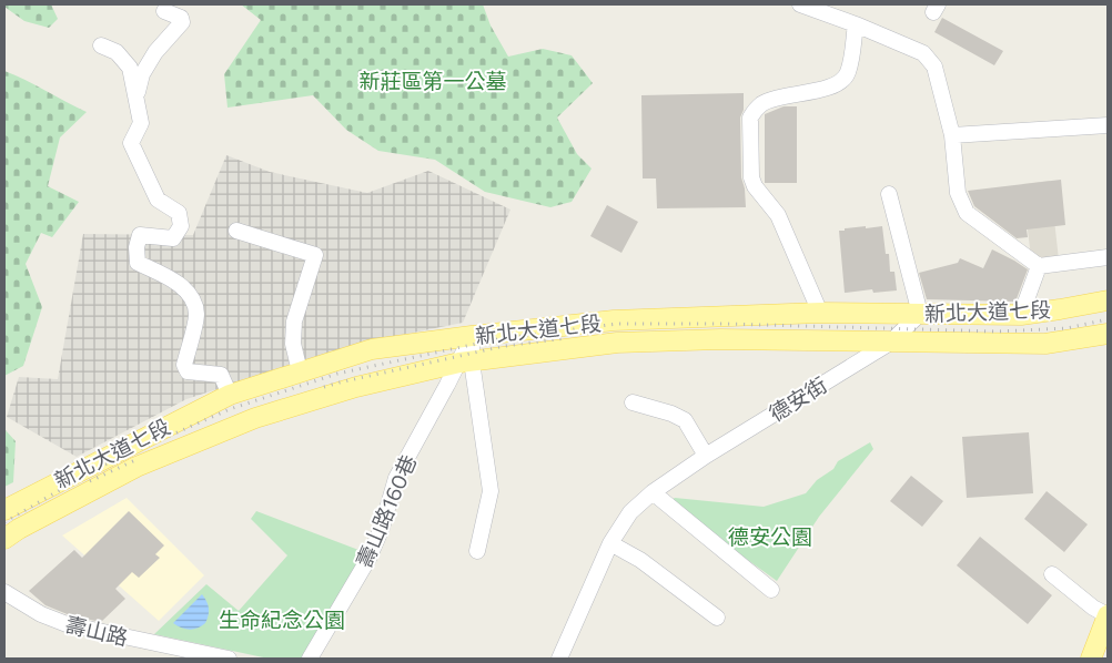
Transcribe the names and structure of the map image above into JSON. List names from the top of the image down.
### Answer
{
  "streets": {
    "main road": ["新北大道七段"],
    "street": ["德安街", "壽山路160巷", "壽山路"]
  },
  "crossings": [
    ["新北大道七段", "德安街"],
    ["新北大道七段", "壽山路160巷"]
  ],
  "parks": ["新莊區第一公墓", "德安公園", "生命紀念公園"]
}
